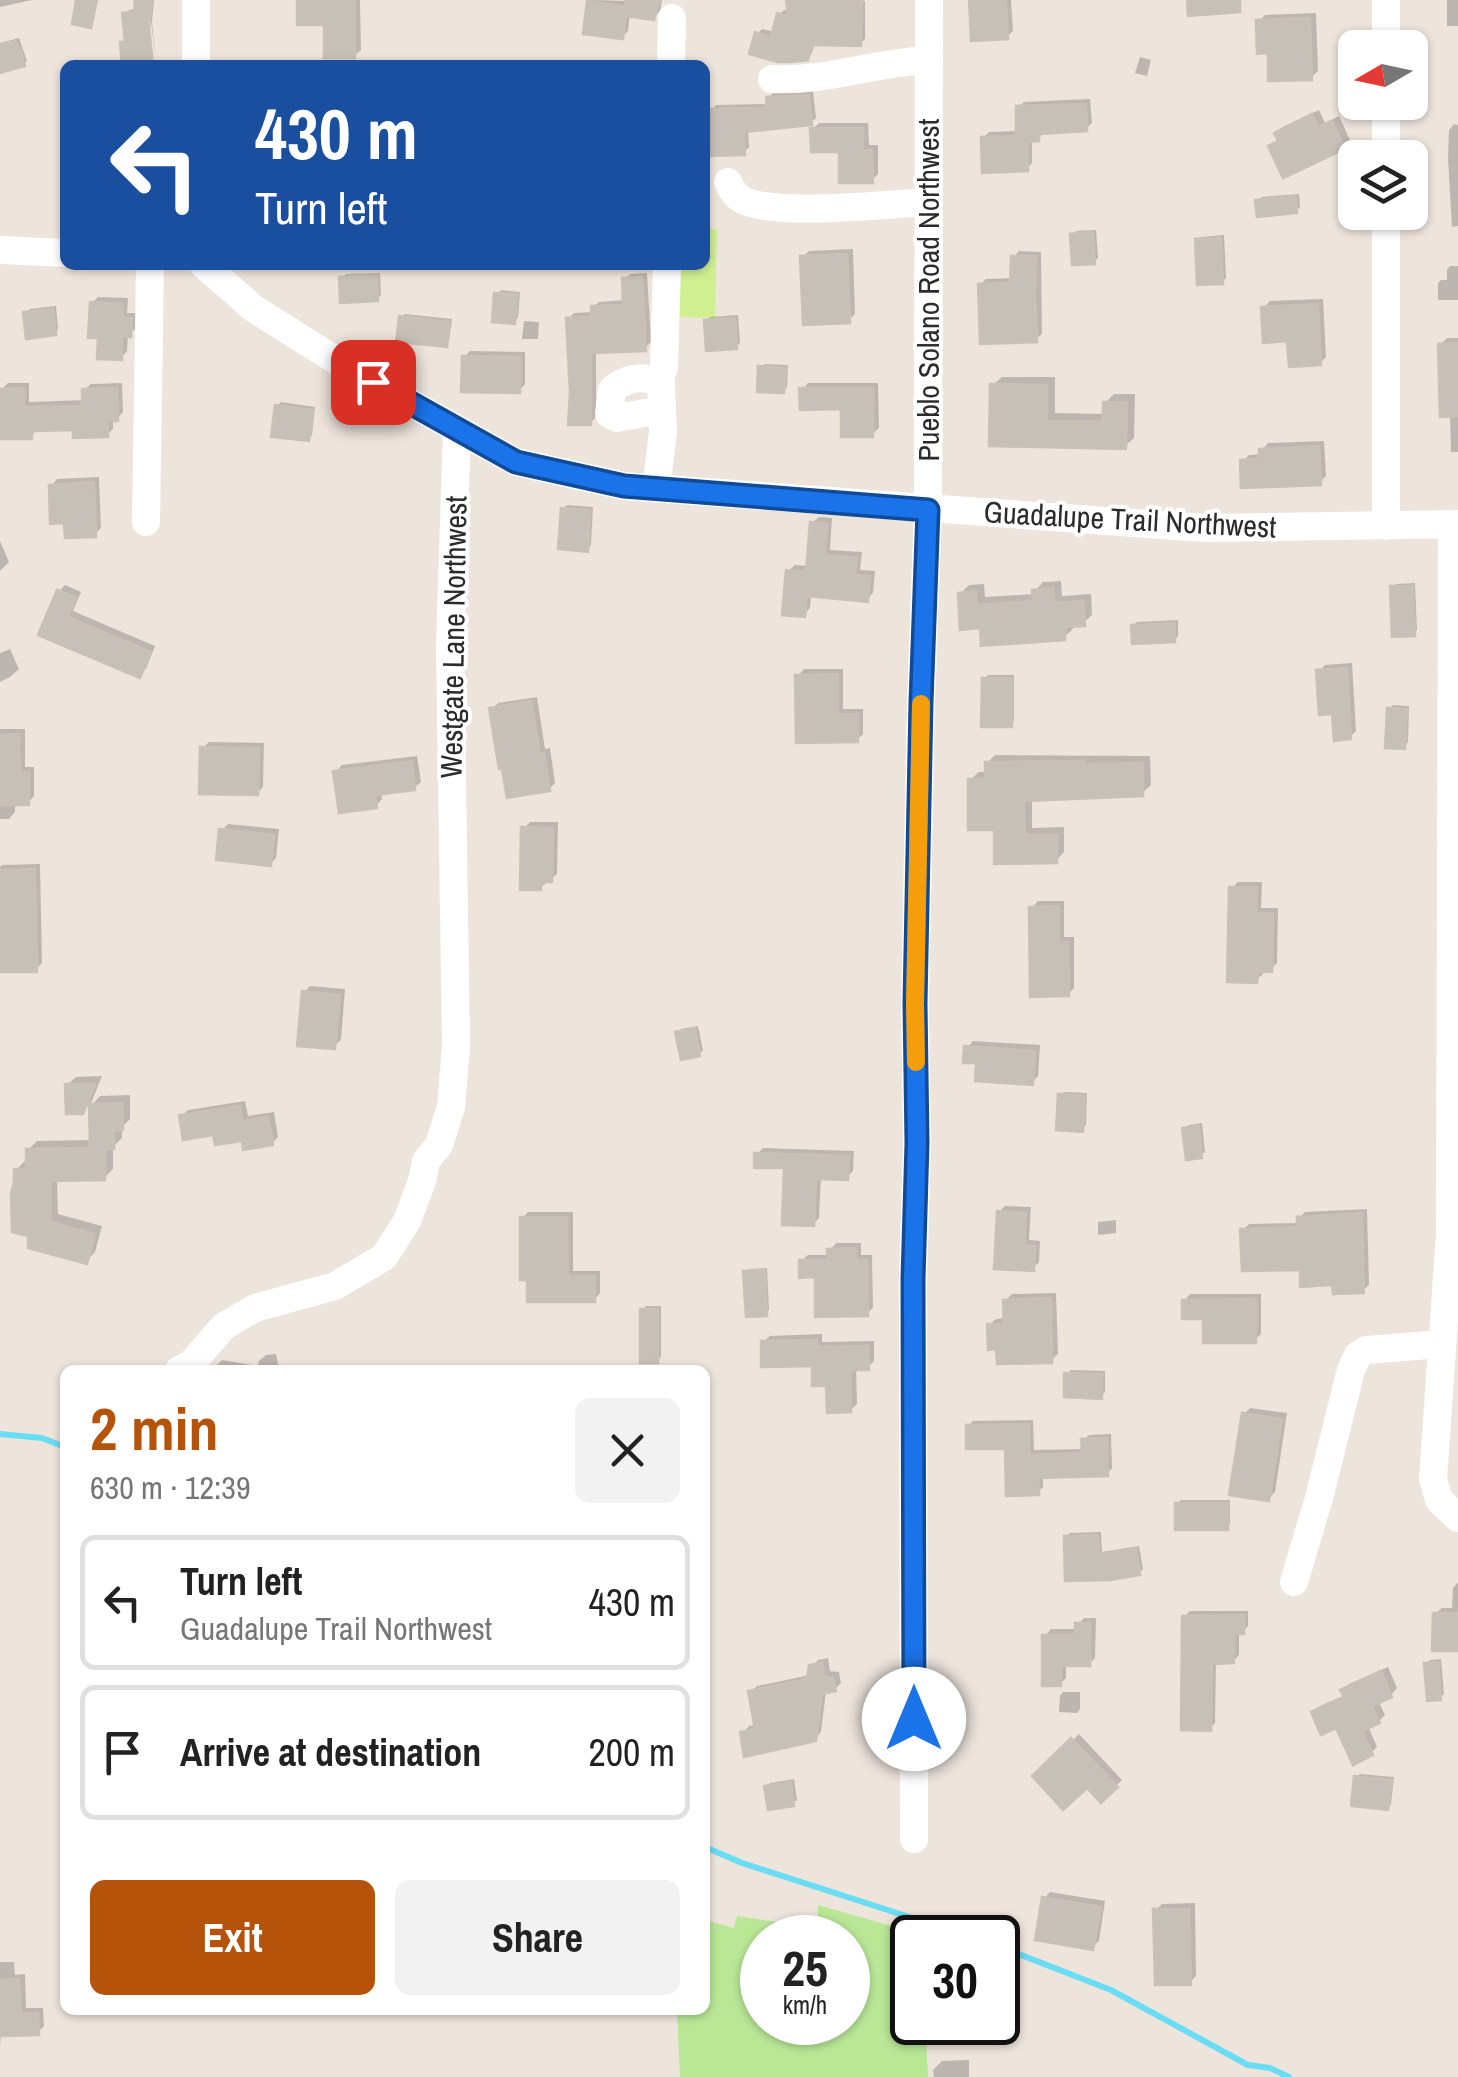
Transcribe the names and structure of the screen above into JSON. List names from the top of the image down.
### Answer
{
  "streets": {
    "street": ["Pueblo Solano Road Northwest", "Guadalupe Trail Northwest", "Westgate Lane Northwest"]
  },
  "crossings": [
    ["Pueblo Solano Road Northwest", "Guadalupe Trail Northwest"],
    ["Guadalupe Trail Northwest", "Westgate Lane Northwest"]
  ],
  "north": "left",
  "page": {
    "turn": ["430 m", "Turn left"],
    "heading": ["2 min", "630 m · 12:39"],
    "list": [
      {
        "name": "Turn left",
        "note": "Guadalupe Trail Northwest",
        "value": "430 m"
      },
      {
        "name": "Arrive at destination",
        "value": "200 m"
      }
    ],
    "buttons": ["Exit", "Share"],
    "speed": "25 km/h",
    "limit": "30"
  }
}
